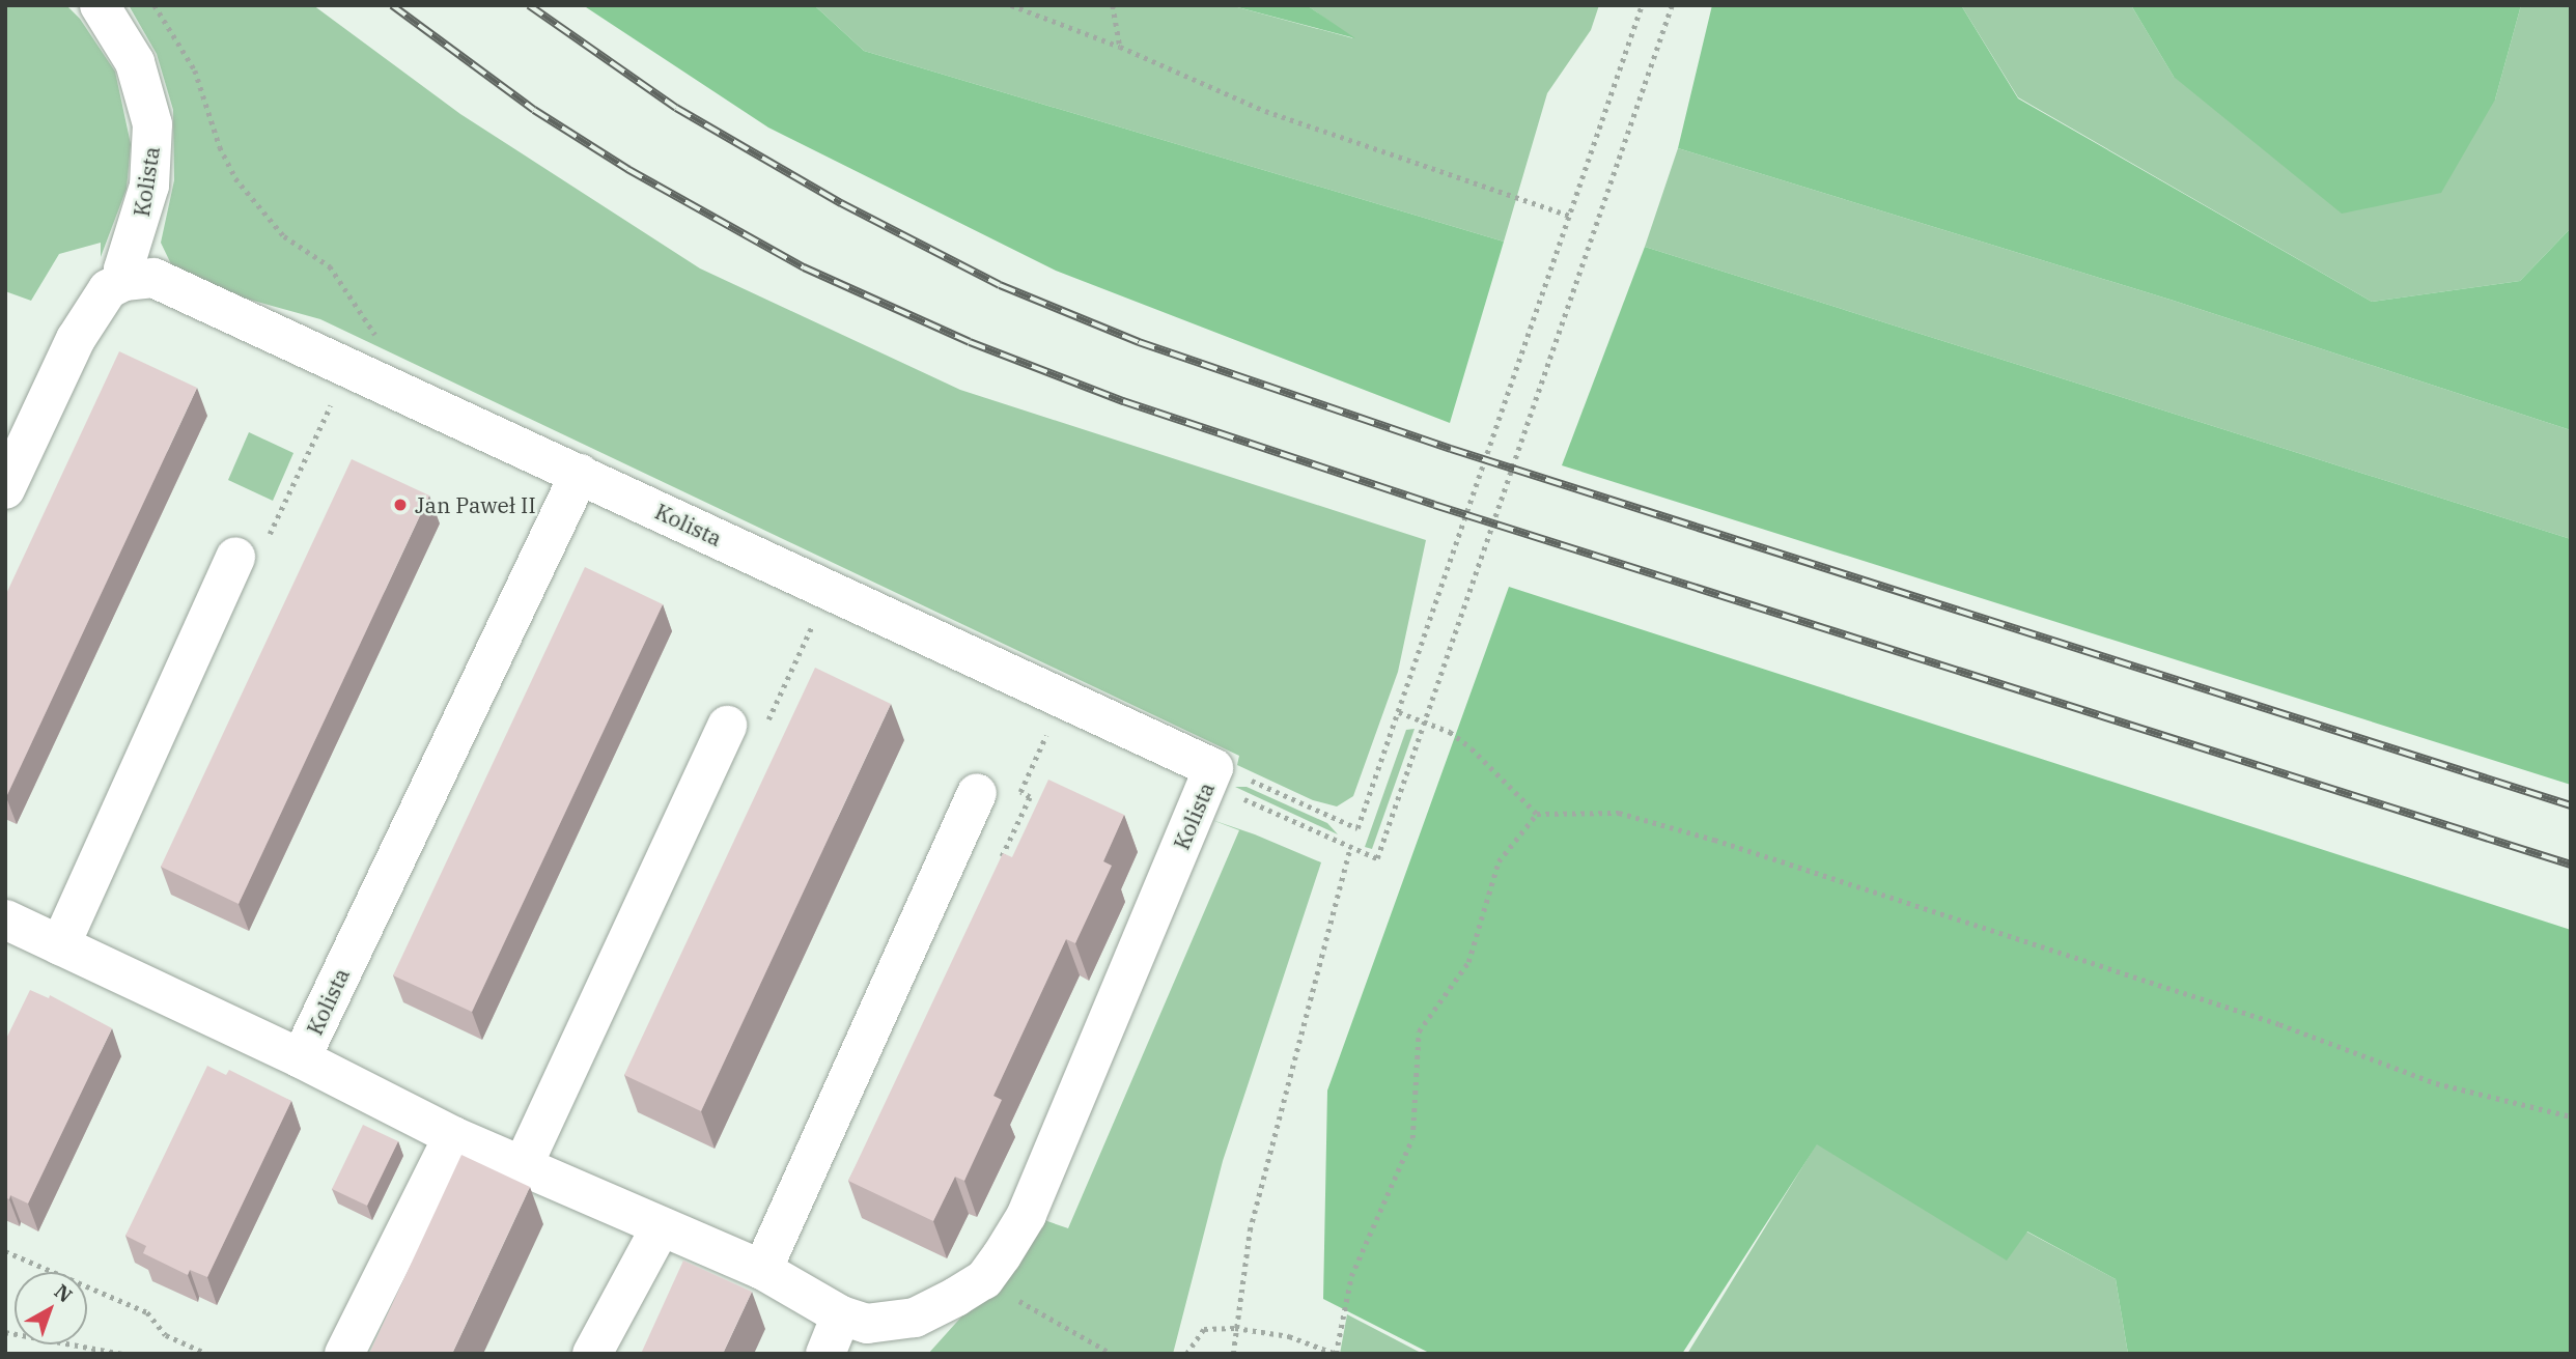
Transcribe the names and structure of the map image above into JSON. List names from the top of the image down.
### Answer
{
  "streets": {
    "street": ["Kolista"]
  },
  "places": ["Jan Paweł II"],
  "north": "top right"
}
